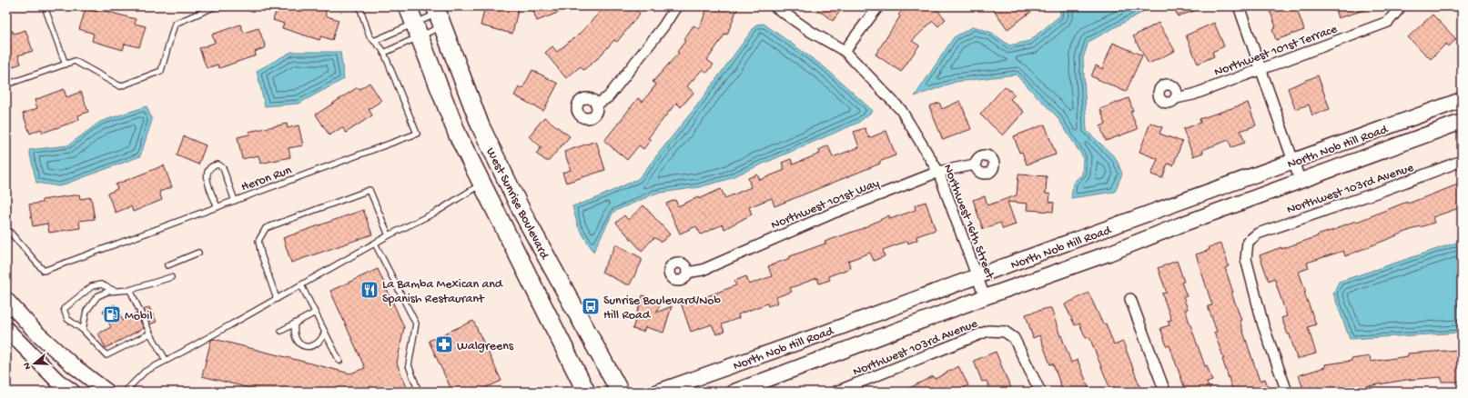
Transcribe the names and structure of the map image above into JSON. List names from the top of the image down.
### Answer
{
  "streets": {
    "highway": ["West Sunrise Boulevard"],
    "main road": ["North Nob Hill Road"],
    "street": [
      "Northwest 101st Terrace",
      "Northwest 103rd Avenue",
      "Northwest 101st Way",
      "Northwest 16th Street"
    ],
    "lane": ["Heron Run"]
  },
  "crossings": [
    ["North Nob Hill Road", "Northwest 16th Street"],
    ["Northwest 101st Way", "Northwest 16th Street"]
  ],
  "places": {
    "restaurant": ["La Bamba Mexican and Spanish Restaurant"],
    "bus stop": ["Sunrise Boulevard/Nob Hill Road"],
    "fuel station": ["Mobil"],
    "pharmacy": ["Walgreens"]
  },
  "north": "left"
}
